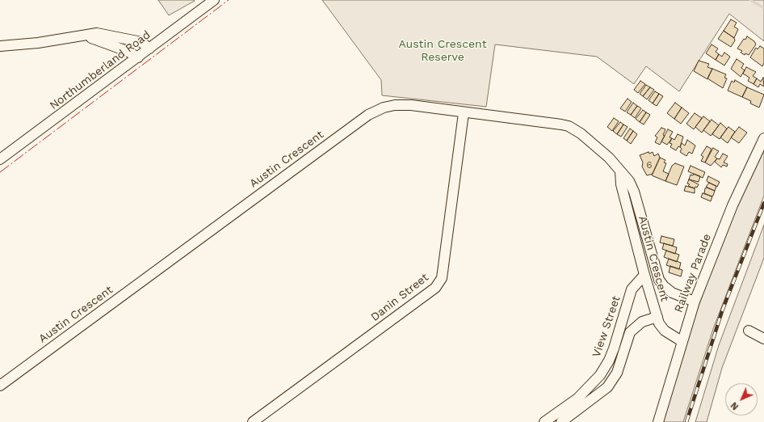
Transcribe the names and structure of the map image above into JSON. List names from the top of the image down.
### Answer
{
  "streets": {
    "street": [
      "Northumberland Road",
      "Austin Crescent",
      "Railway Parade",
      "Danin Street",
      "View Street"
    ]
  },
  "crossings": [
    ["Austin Crescent", "Railway Parade"],
    ["Austin Crescent", "Danin Street"],
    ["Austin Crescent", "View Street"]
  ],
  "parks": ["Austin Crescent Reserve"],
  "house_numbers": ["6"],
  "north": "bottom left"
}
